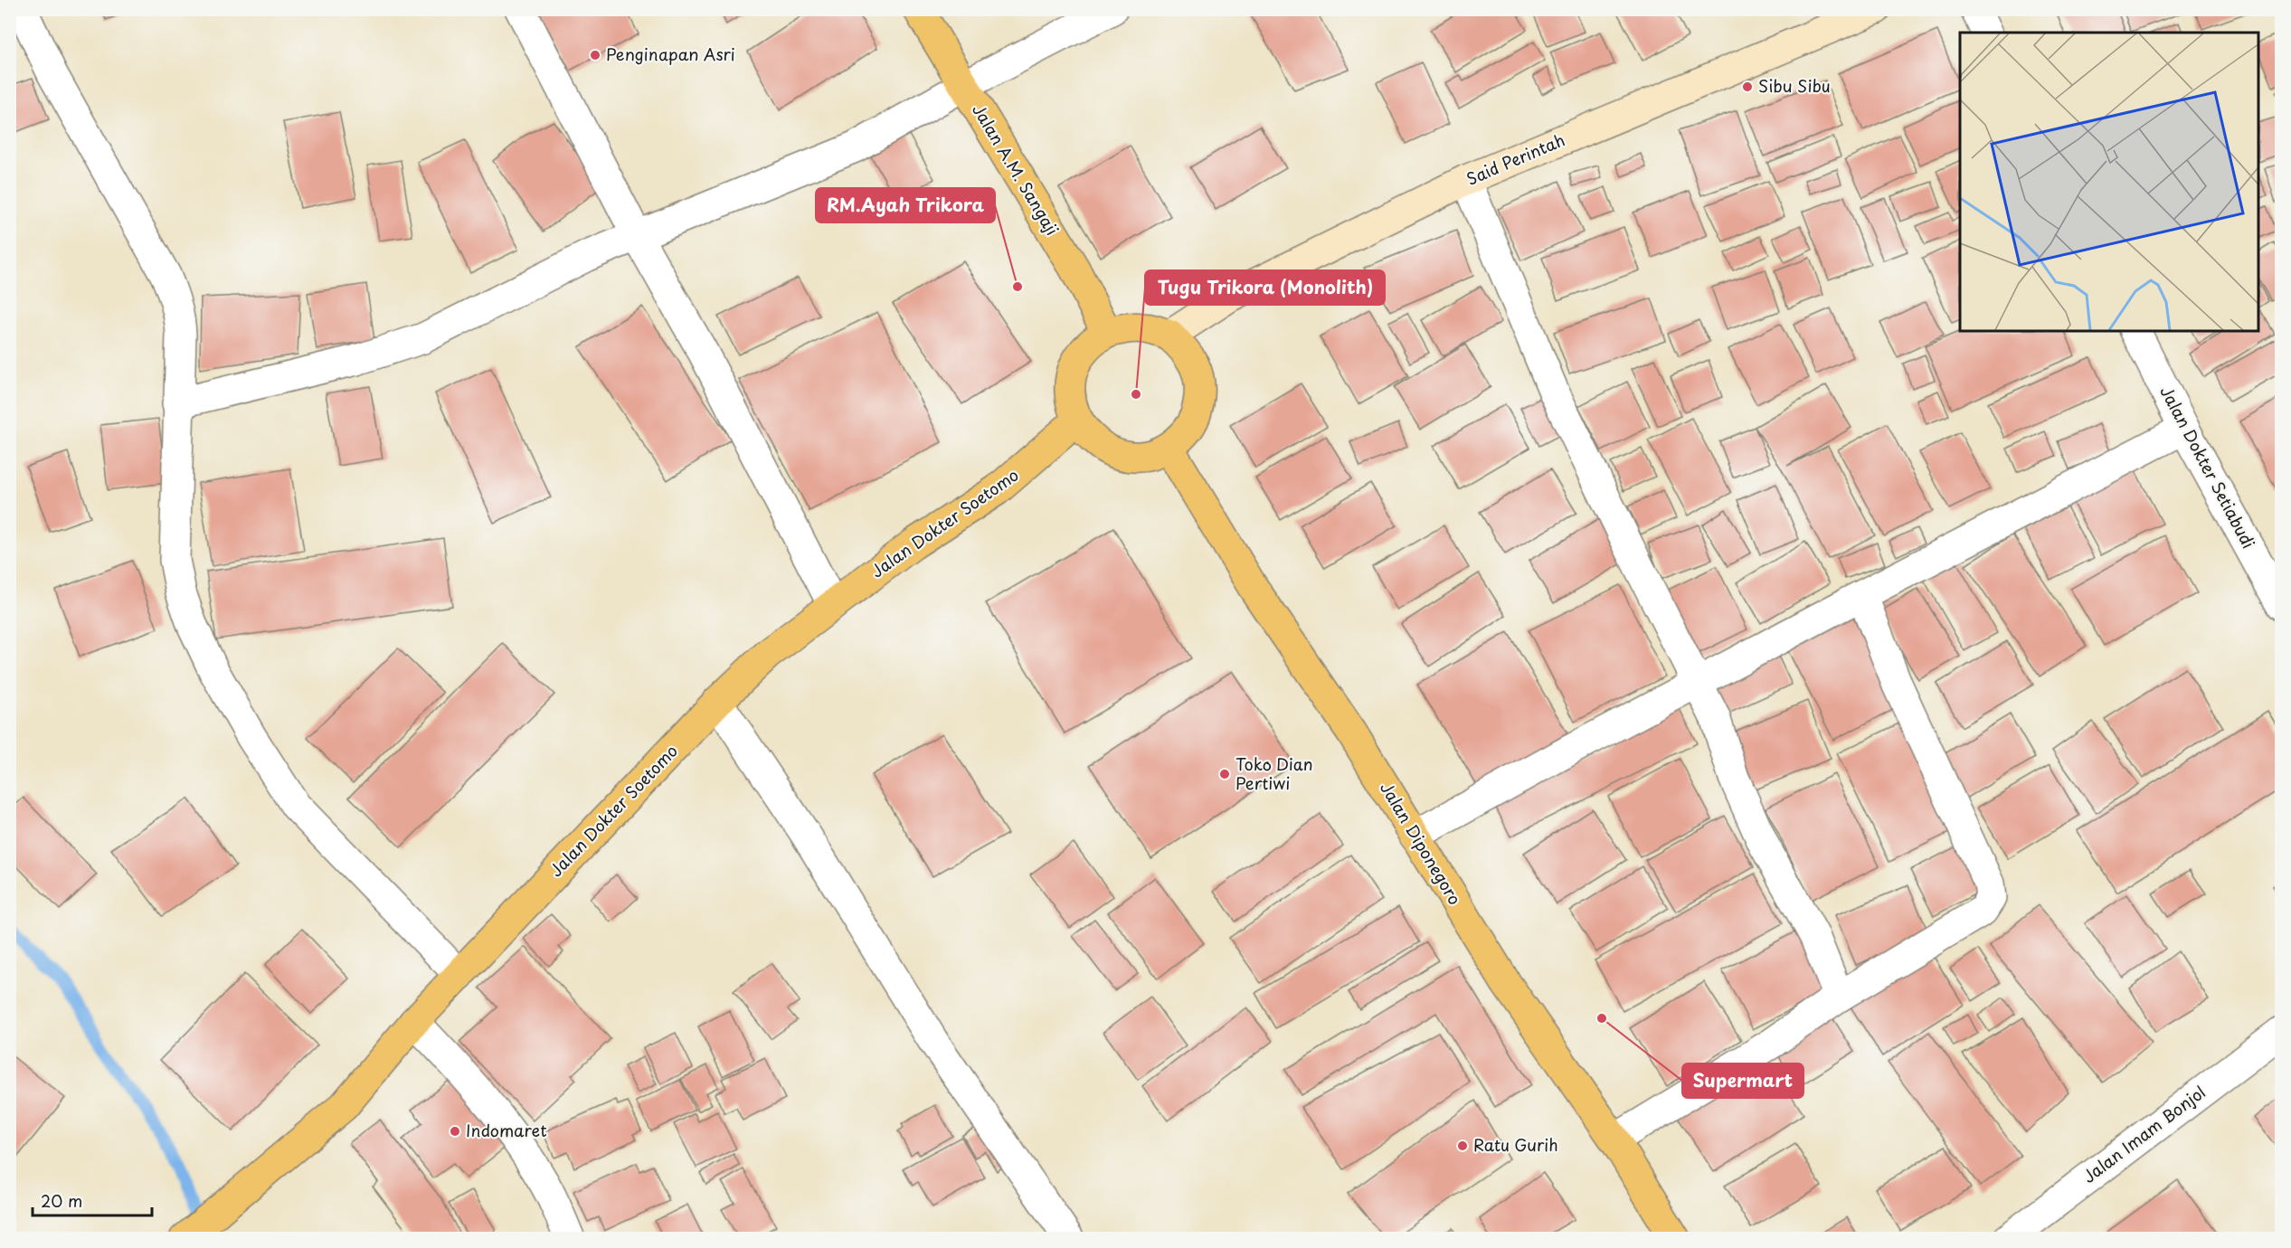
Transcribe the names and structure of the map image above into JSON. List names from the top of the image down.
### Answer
{
  "streets": {
    "main road": [
      "Said Perintah",
      "Jalan A.M. Sangaji",
      "Jalan Dokter Soetomo",
      "Jalan Diponegoro"
    ],
    "street": ["Jalan Dokter Setiabudi", "Jalan Imam Bonjol"]
  },
  "crossings": [
    ["Said Perintah", "Jalan A.M. Sangaji"],
    ["Said Perintah", "Jalan Dokter Soetomo"],
    ["Said Perintah", "Jalan Diponegoro"],
    ["Jalan A.M. Sangaji", "Jalan Dokter Soetomo"],
    ["Jalan A.M. Sangaji", "Jalan Diponegoro"],
    ["Jalan Dokter Soetomo", "Jalan Diponegoro"]
  ],
  "places": [
    "Penginapan Asri",
    "Sibu Sibu",
    "RM.Ayah Trikora",
    "Tugu Trikora (Monolith)",
    "Toko Dian Pertiwi",
    "Supermart",
    "Indomaret",
    "Ratu Gurih"
  ],
  "scale_bar": "20 m"
}
